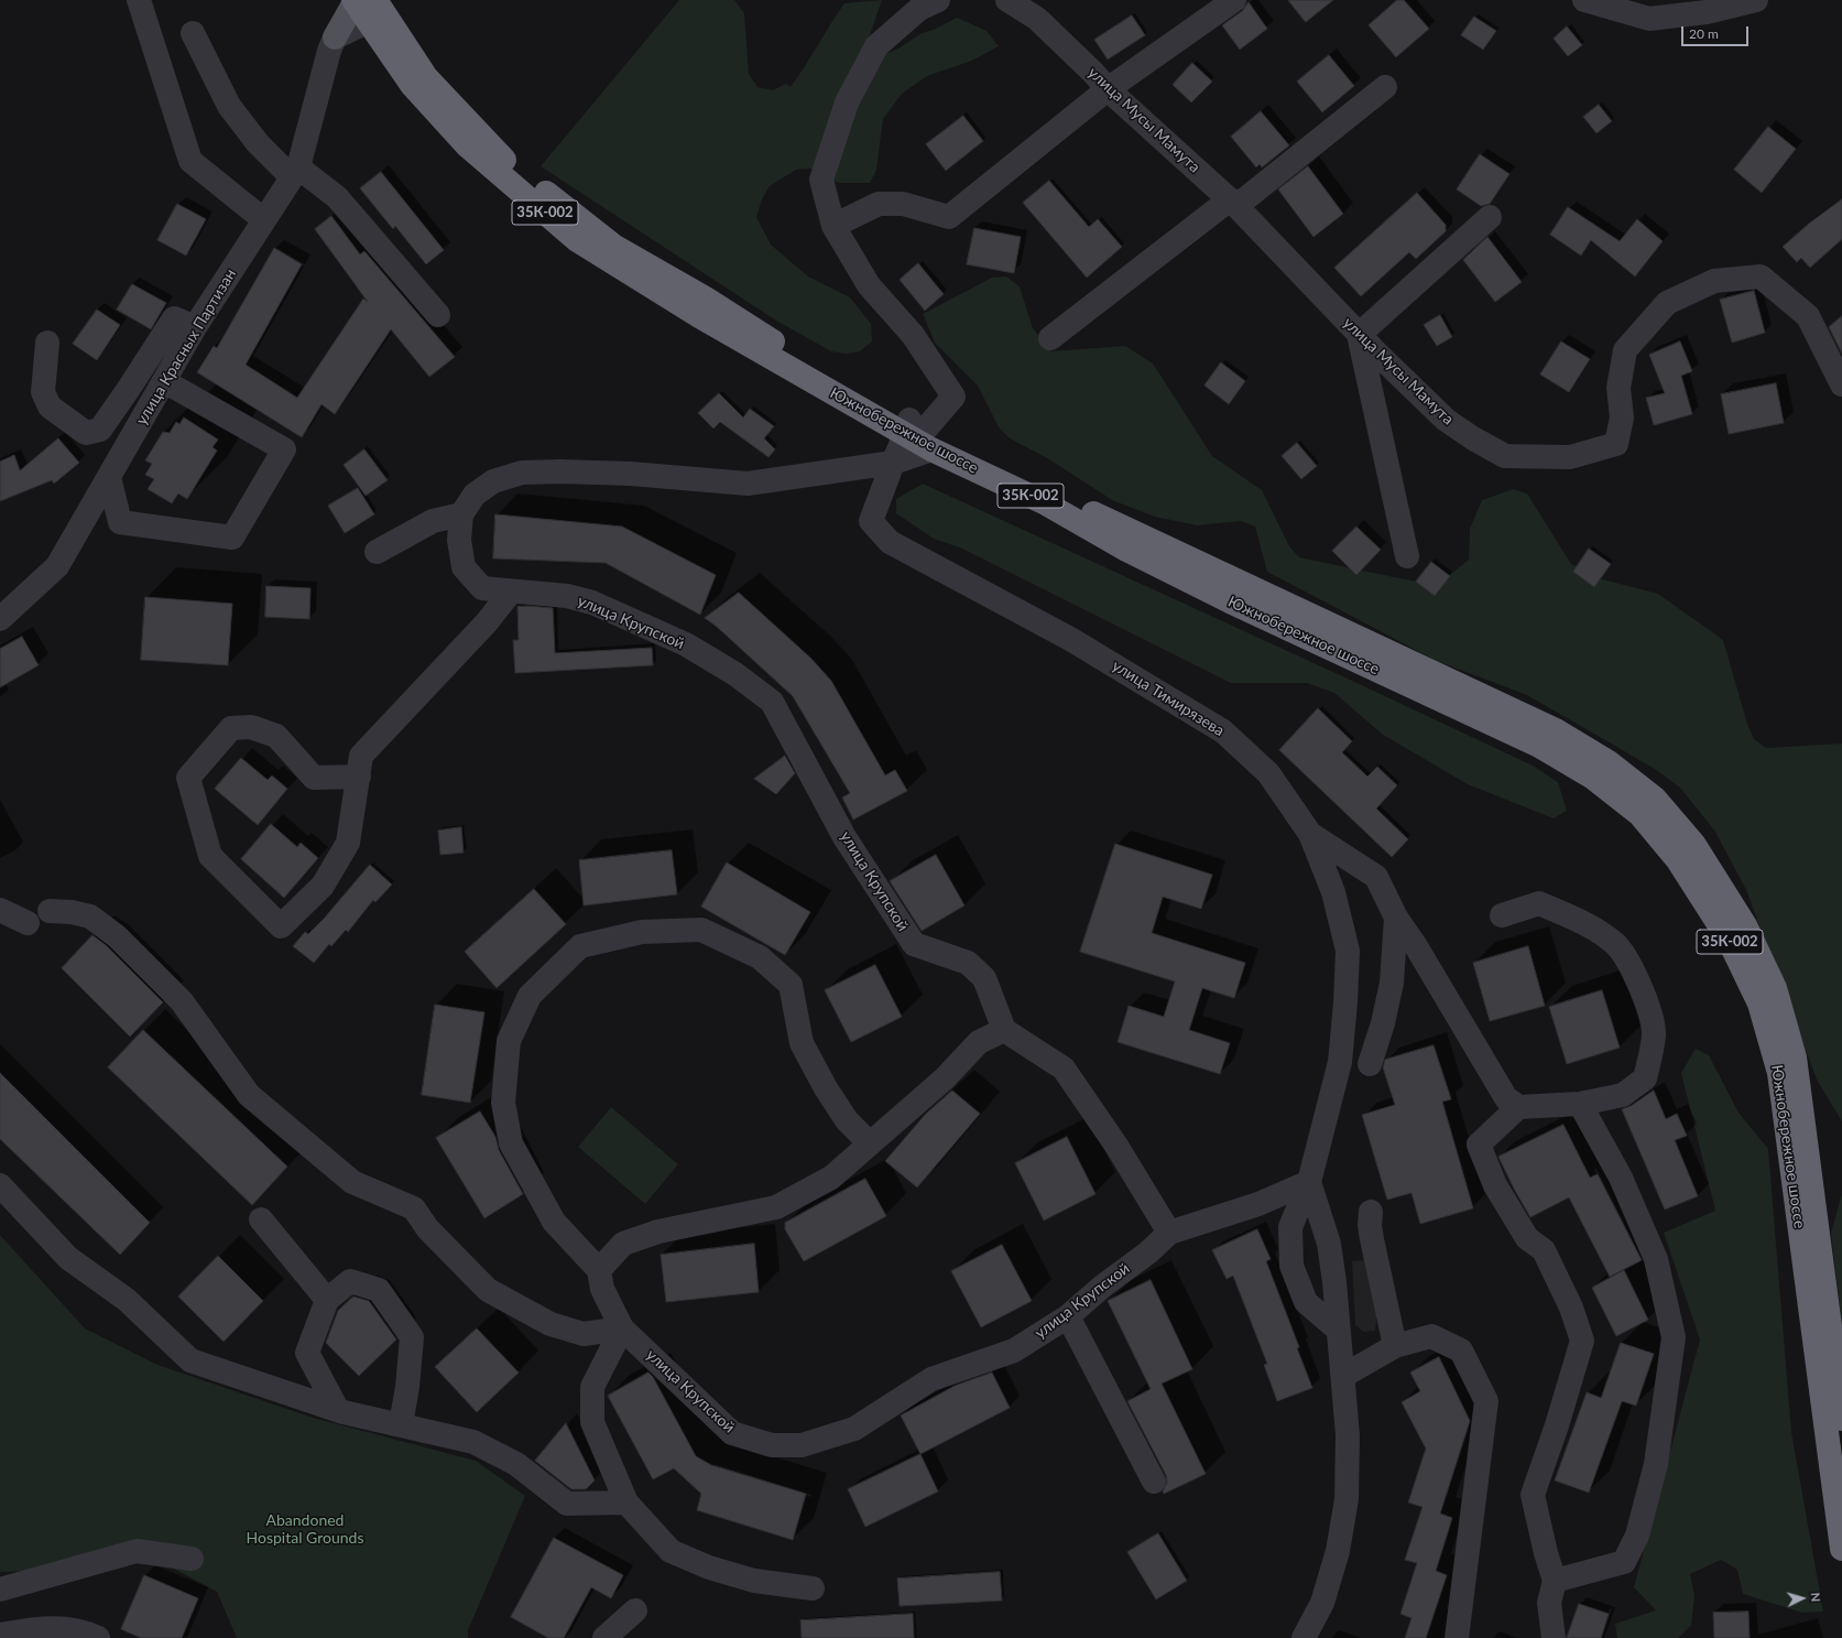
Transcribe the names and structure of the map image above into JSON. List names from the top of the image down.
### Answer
{
  "streets": {
    "highway": ["35К-002", "Южнобережное шоссе"],
    "street": [
      "улица Мусы Мамута",
      "улица Красных Партизан",
      "улица Крупской",
      "улица Тимирязева"
    ]
  },
  "parks": ["Abandoned Hospital Grounds"],
  "scale_bar": "20 m",
  "north": "right"
}
